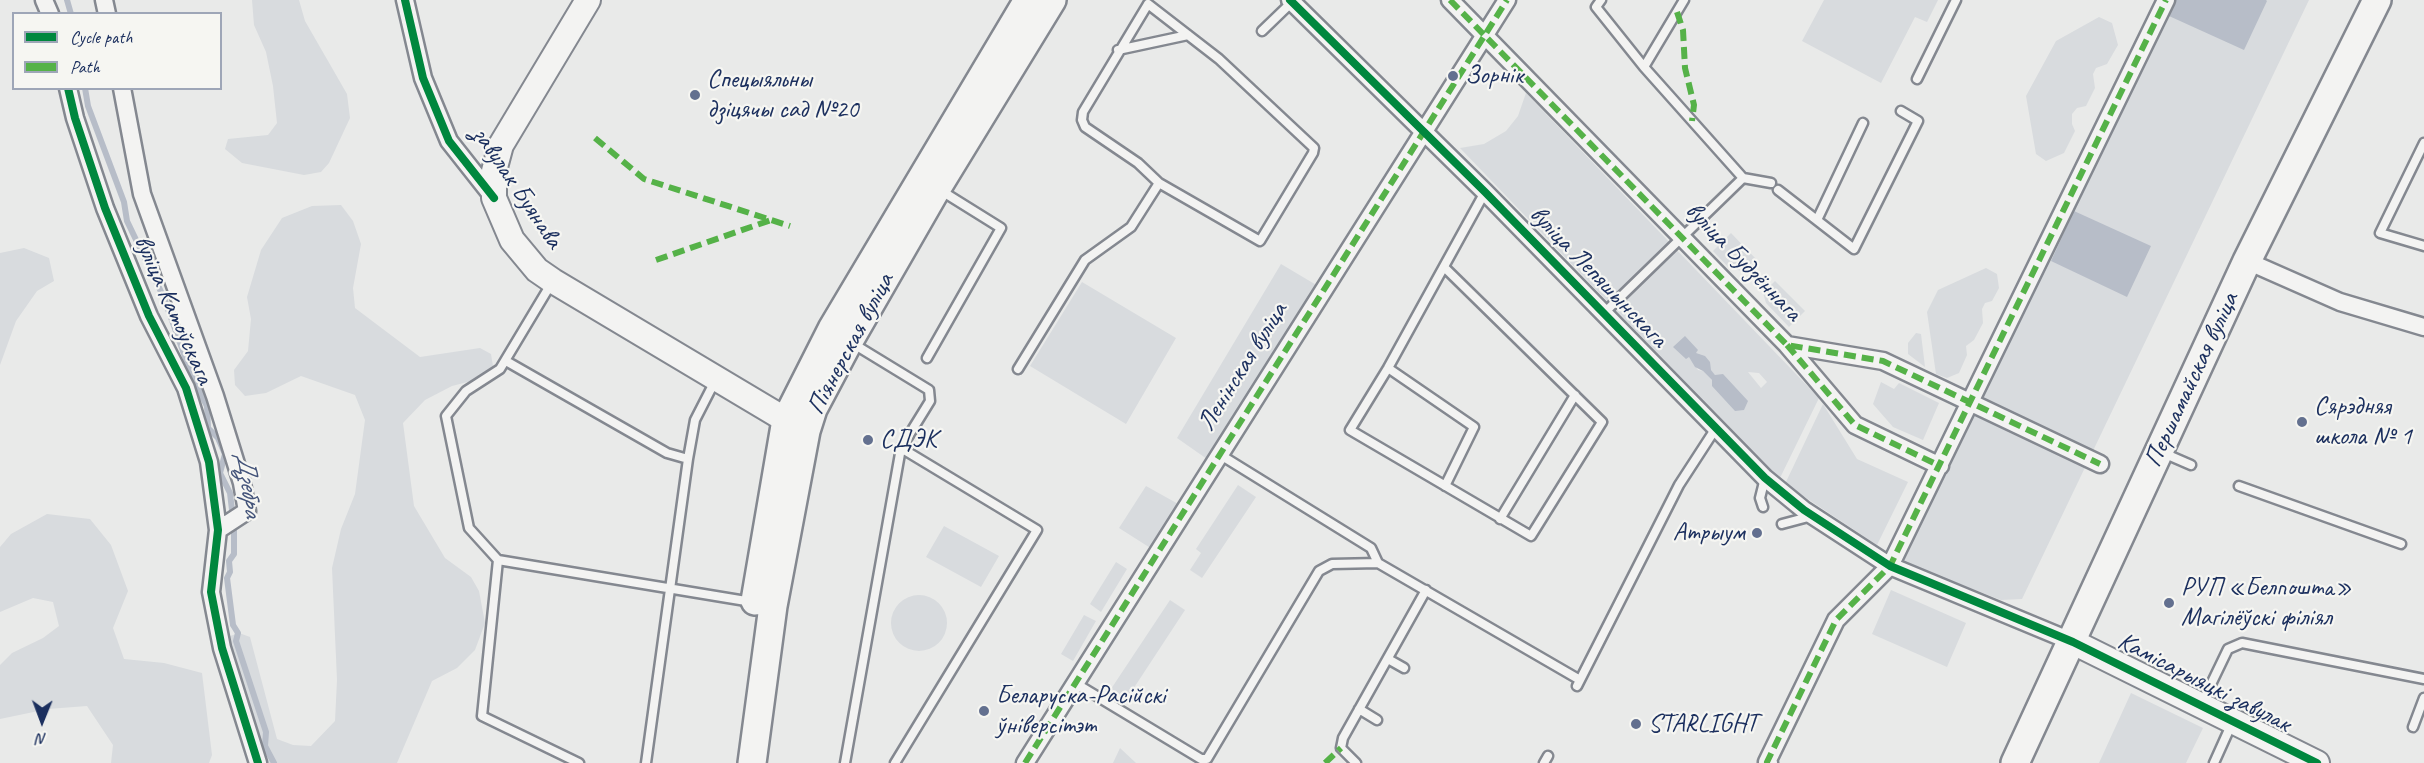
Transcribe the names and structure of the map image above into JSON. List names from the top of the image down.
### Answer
{
  "streets": {
    "main road": [
      "завулак Буянава",
      "Піянерская вуліца",
      "Першамайская вуліца",
      "Камісарыяцкі завулак"
    ],
    "street": [
      "вуліца Будзённага",
      "вуліца Лепяшынскага",
      "вуліца Катоўскага",
      "Ленінская вуліца"
    ]
  },
  "crossings": [
    ["завулак Буянава", "Піянерская вуліца"],
    ["вуліца Будзённага", "Ленінская вуліца"],
    ["вуліца Лепяшынскага", "Ленінская вуліца"],
    ["вуліца Лепяшынскага", "Першамайская вуліца"],
    ["вуліца Лепяшынскага", "Камісарыяцкі завулак"],
    ["Першамайская вуліца", "Камісарыяцкі завулак"]
  ],
  "water": ["Дзебра"],
  "places": [
    "Зорнік",
    "Спецыяльны дзіцячы сад №20",
    "Сярэдняя школа № 1",
    "СДЭК",
    "Атрыум",
    "РУП «Белпошта» Магілёўскі філіял",
    "Беларуска-Расійскі ўніверсітэт",
    "STARLIGHT"
  ],
  "legend": ["Cycle path", "Path"],
  "north": "bottom"
}
